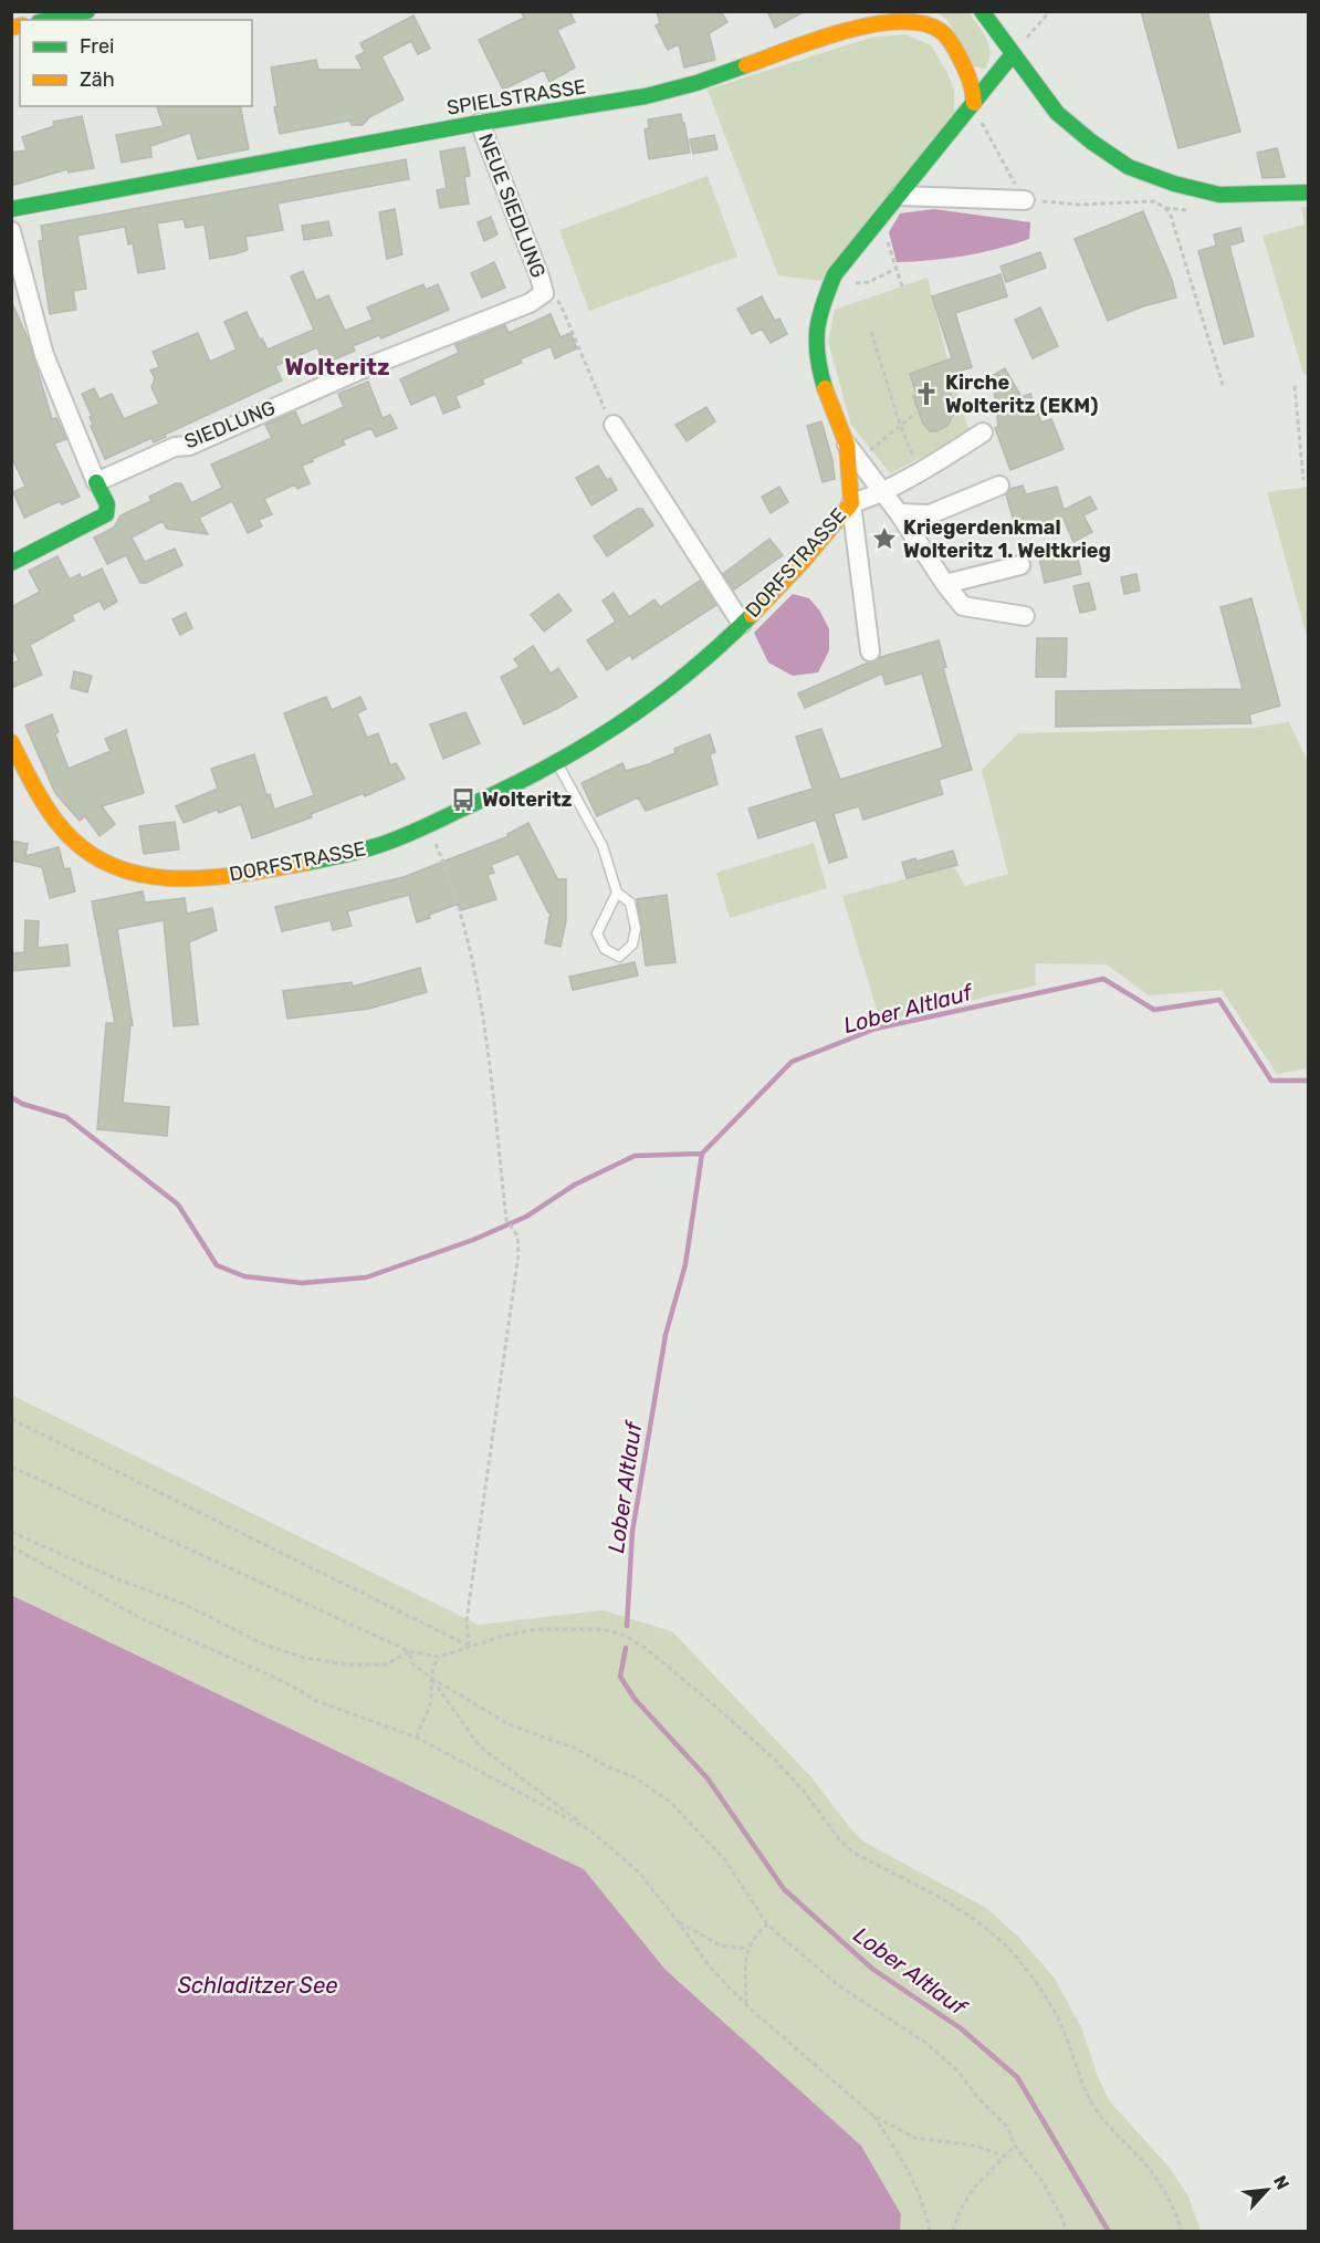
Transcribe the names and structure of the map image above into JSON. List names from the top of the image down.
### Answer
{
  "streets": {
    "street": [
      "SPIELSTRASSE",
      "NEUE SIEDLUNG",
      "SIEDLUNG",
      "DORFSTRASSE"
    ]
  },
  "crossings": [
    ["SPIELSTRASSE", "NEUE SIEDLUNG"],
    ["SPIELSTRASSE", "DORFSTRASSE"],
    ["NEUE SIEDLUNG", "SIEDLUNG"]
  ],
  "districts": ["Wolteritz"],
  "water": ["Lober Altlauf", "Schladitzer See"],
  "places": {
    "church": ["Kirche Wolteritz (EKM)"],
    "place": ["Kriegerdenkmal Wolteritz 1. Weltkrieg"],
    "bus stop": ["Wolteritz"]
  },
  "legend": ["Frei", "Zäh"],
  "north": "top right"
}
